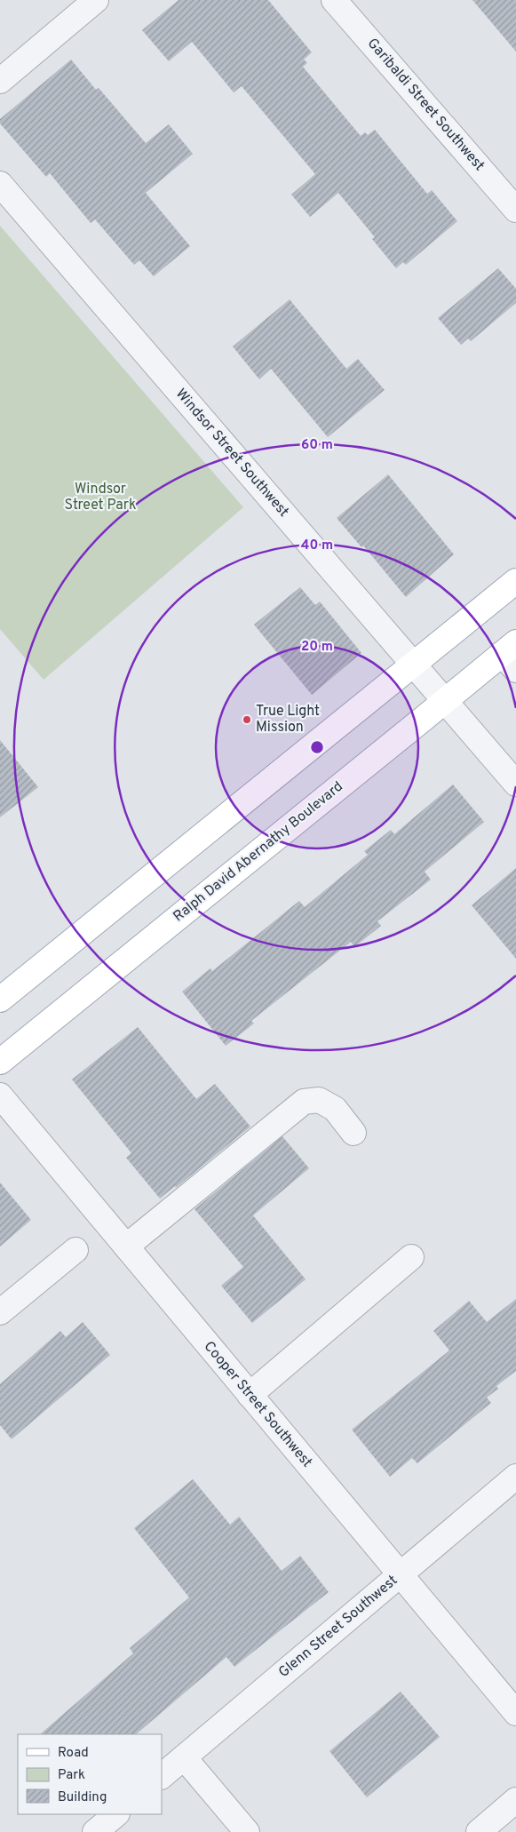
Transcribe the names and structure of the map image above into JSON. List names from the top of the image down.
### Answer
{
  "streets": {
    "main road": ["Ralph David Abernathy Boulevard"],
    "street": [
      "Garibaldi Street Southwest",
      "Windsor Street Southwest",
      "Cooper Street Southwest",
      "Glenn Street Southwest"
    ]
  },
  "crossings": [
    ["Windsor Street Southwest", "Ralph David Abernathy Boulevard"],
    ["Cooper Street Southwest", "Glenn Street Southwest"]
  ],
  "parks": ["Windsor Street Park"],
  "places": ["True Light Mission"],
  "legend": ["Road", "Park", "Building"],
  "rings": ["60 m", "40 m", "20 m"]
}
